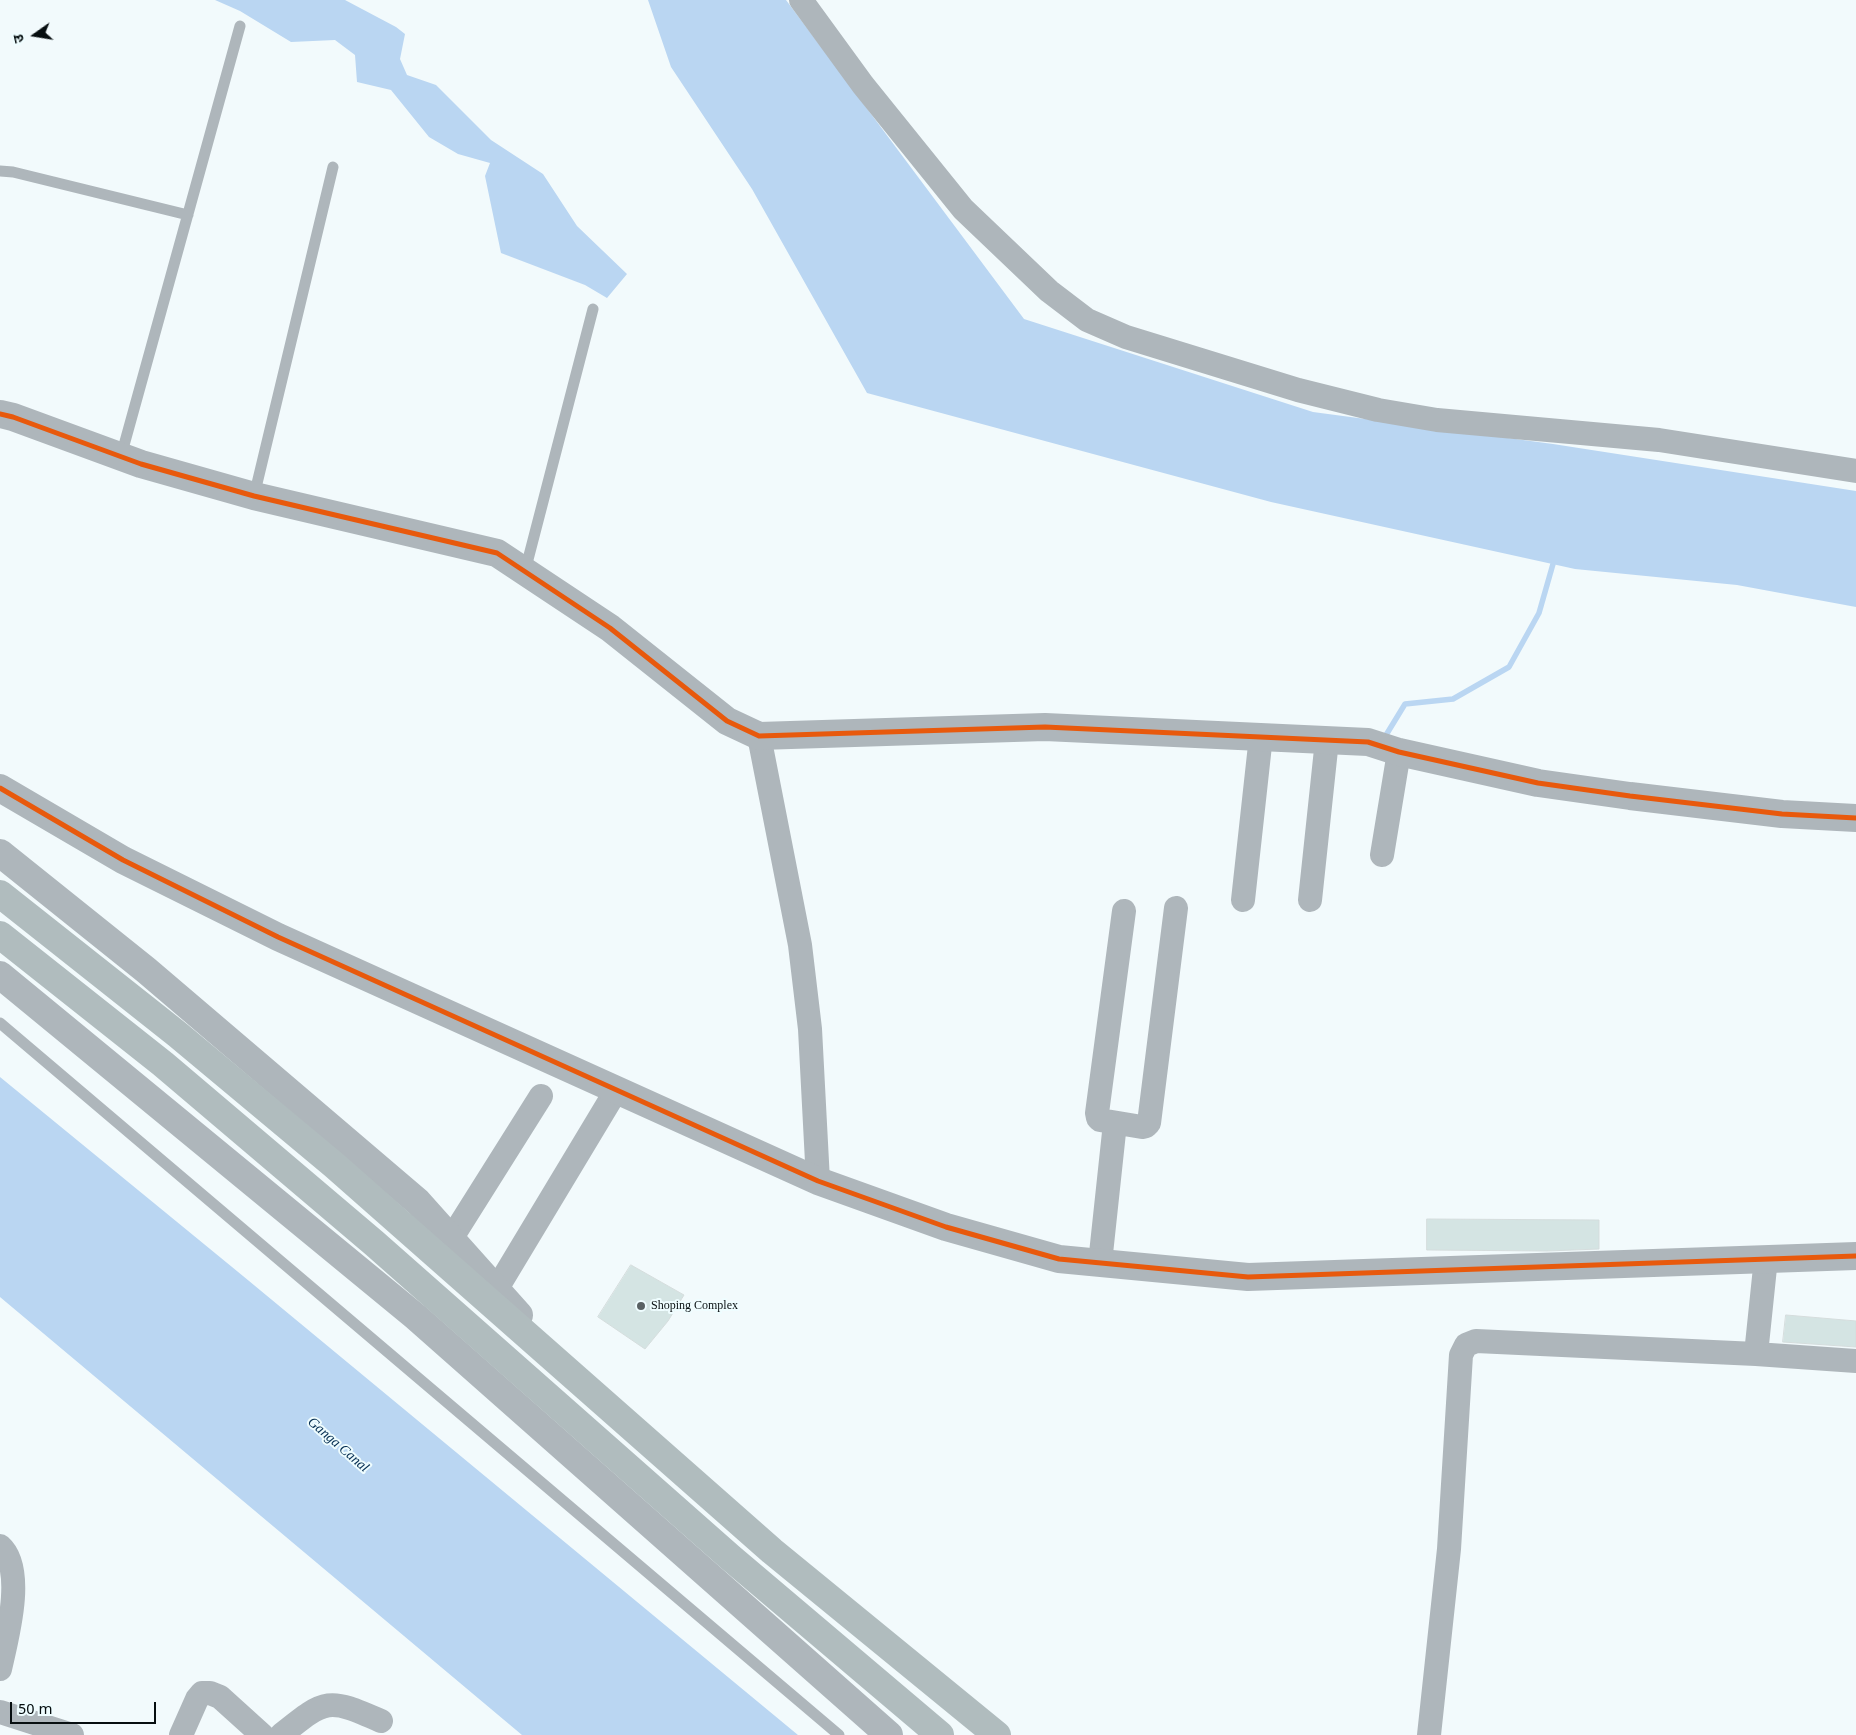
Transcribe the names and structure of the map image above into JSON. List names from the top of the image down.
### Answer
{
  "water": ["Ganga Canal"],
  "places": ["Shoping Complex"],
  "scale_bar": "50 m",
  "north": "left"
}
